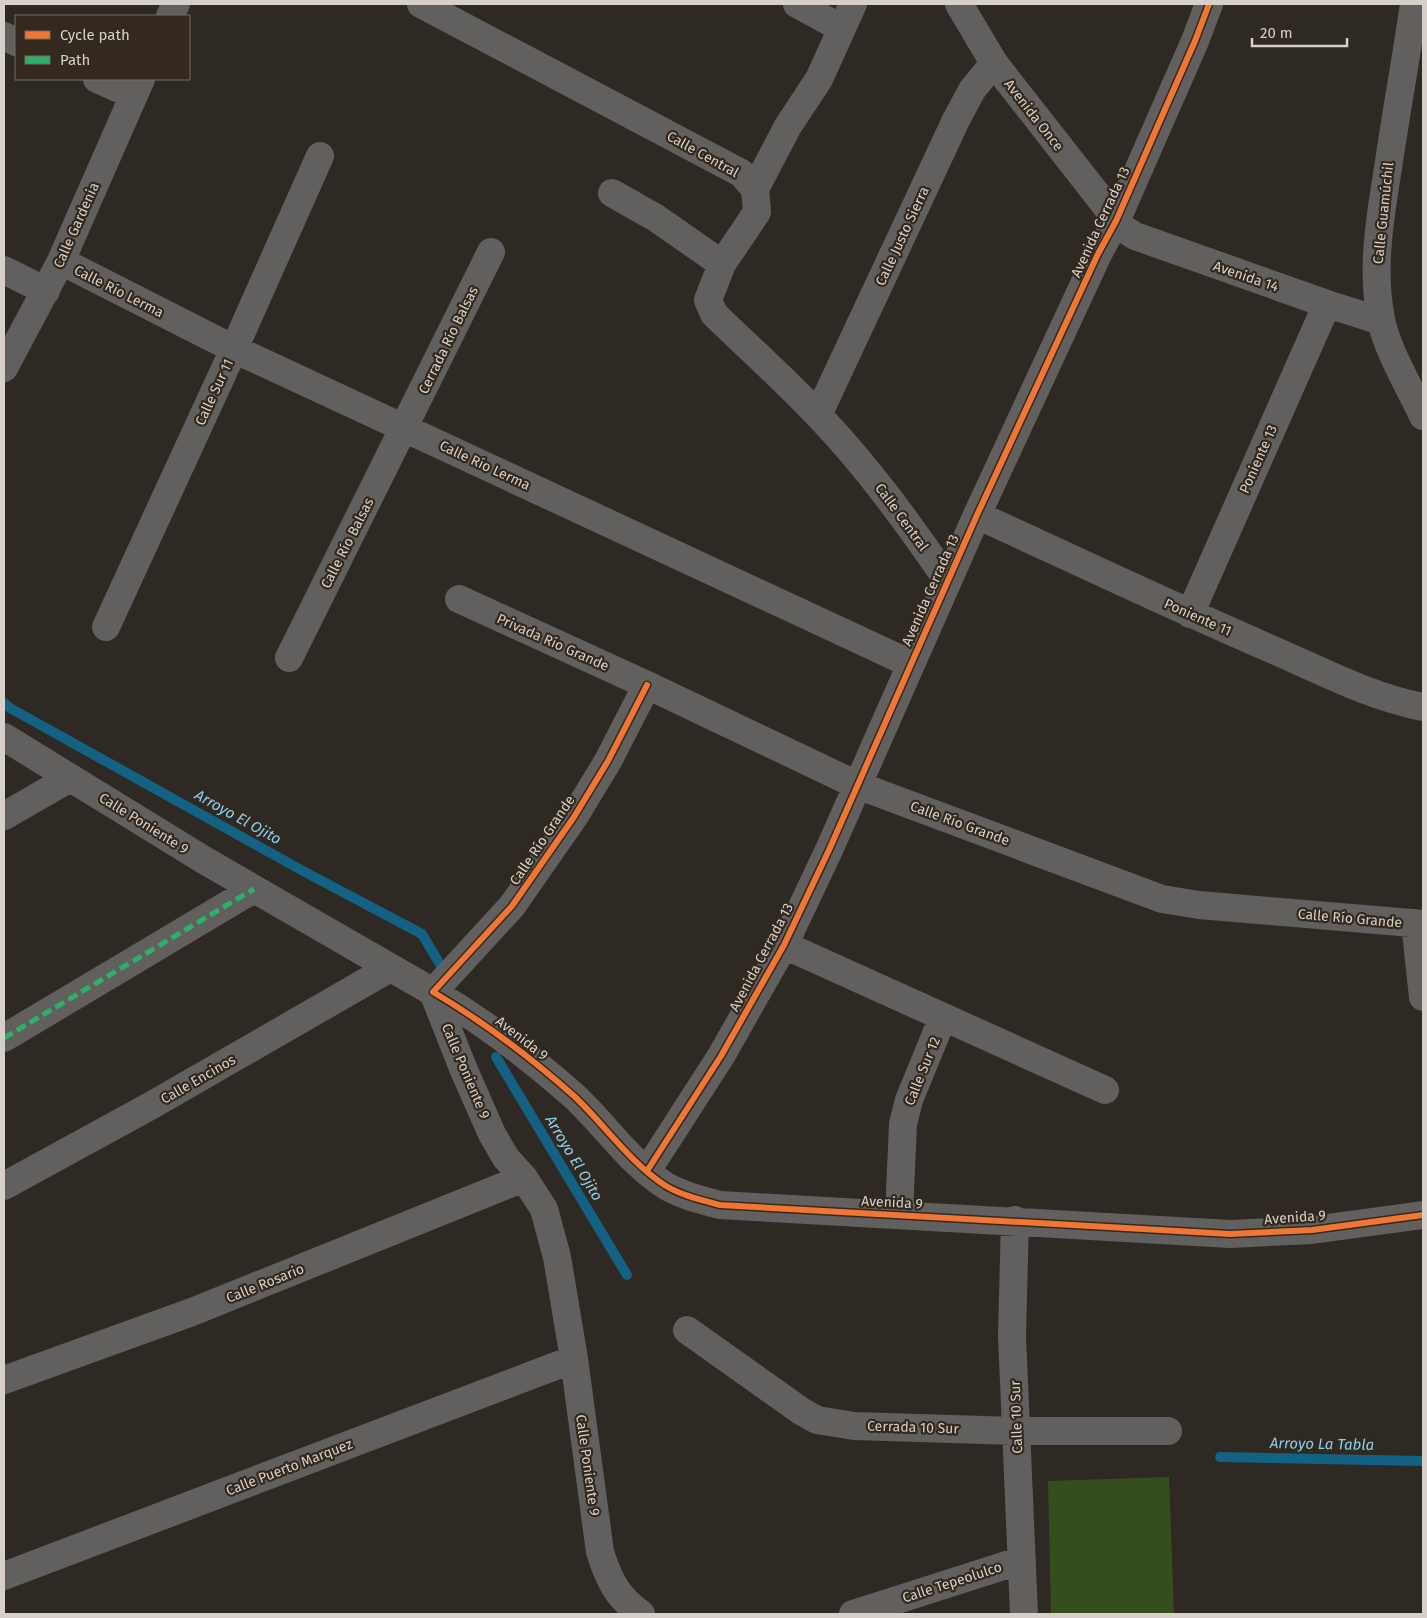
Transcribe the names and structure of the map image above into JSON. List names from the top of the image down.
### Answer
{
  "streets": {
    "street": [
      "Avenida Once",
      "Calle Central",
      "Calle Guamúchil",
      "Avenida Cerrada 13",
      "Calle Gardenia",
      "Calle Justo Sierra",
      "Avenida 14",
      "Calle Río Lerma",
      "Cerrada Río Balsas",
      "Calle Sur 11",
      "Poniente 13",
      "Calle Río Balsas",
      "Poniente 11",
      "Privada Río Grande",
      "Calle Poniente 9",
      "Calle Río Grande",
      "Avenida 9",
      "Calle Sur 12",
      "Calle Encinos",
      "Calle Rosario",
      "Calle 10 Sur",
      "Cerrada 10 Sur",
      "Calle Puerto Marquez",
      "Calle Tepeolulco"
    ]
  },
  "crossings": [
    ["Avenida Once", "Avenida Cerrada 13"],
    ["Avenida Once", "Calle Justo Sierra"],
    ["Avenida Once", "Avenida 14"],
    ["Calle Central", "Avenida Cerrada 13"],
    ["Calle Central", "Calle Justo Sierra"],
    ["Calle Guamúchil", "Avenida 14"],
    ["Avenida Cerrada 13", "Avenida 14"],
    ["Avenida Cerrada 13", "Calle Río Lerma"],
    ["Avenida Cerrada 13", "Poniente 11"],
    ["Avenida Cerrada 13", "Calle Río Grande"],
    ["Avenida Cerrada 13", "Avenida 9"],
    ["Calle Gardenia", "Calle Río Lerma"],
    ["Avenida 14", "Poniente 13"],
    ["Calle Río Lerma", "Cerrada Río Balsas"],
    ["Calle Río Lerma", "Calle Sur 11"],
    ["Calle Río Lerma", "Calle Río Balsas"],
    ["Cerrada Río Balsas", "Calle Río Balsas"],
    ["Poniente 13", "Poniente 11"],
    ["Privada Río Grande", "Calle Río Grande"],
    ["Calle Poniente 9", "Calle Río Grande"],
    ["Calle Poniente 9", "Avenida 9"],
    ["Calle Poniente 9", "Calle Encinos"],
    ["Calle Poniente 9", "Calle Rosario"],
    ["Calle Poniente 9", "Calle Puerto Marquez"],
    ["Calle Río Grande", "Avenida 9"],
    ["Avenida 9", "Calle Sur 12"],
    ["Avenida 9", "Calle 10 Sur"],
    ["Calle 10 Sur", "Cerrada 10 Sur"],
    ["Calle 10 Sur", "Calle Tepeolulco"]
  ],
  "water": ["Arroyo El Ojito", "Arroyo La Tabla"],
  "legend": ["Cycle path", "Path"],
  "scale_bar": "20 m"
}
